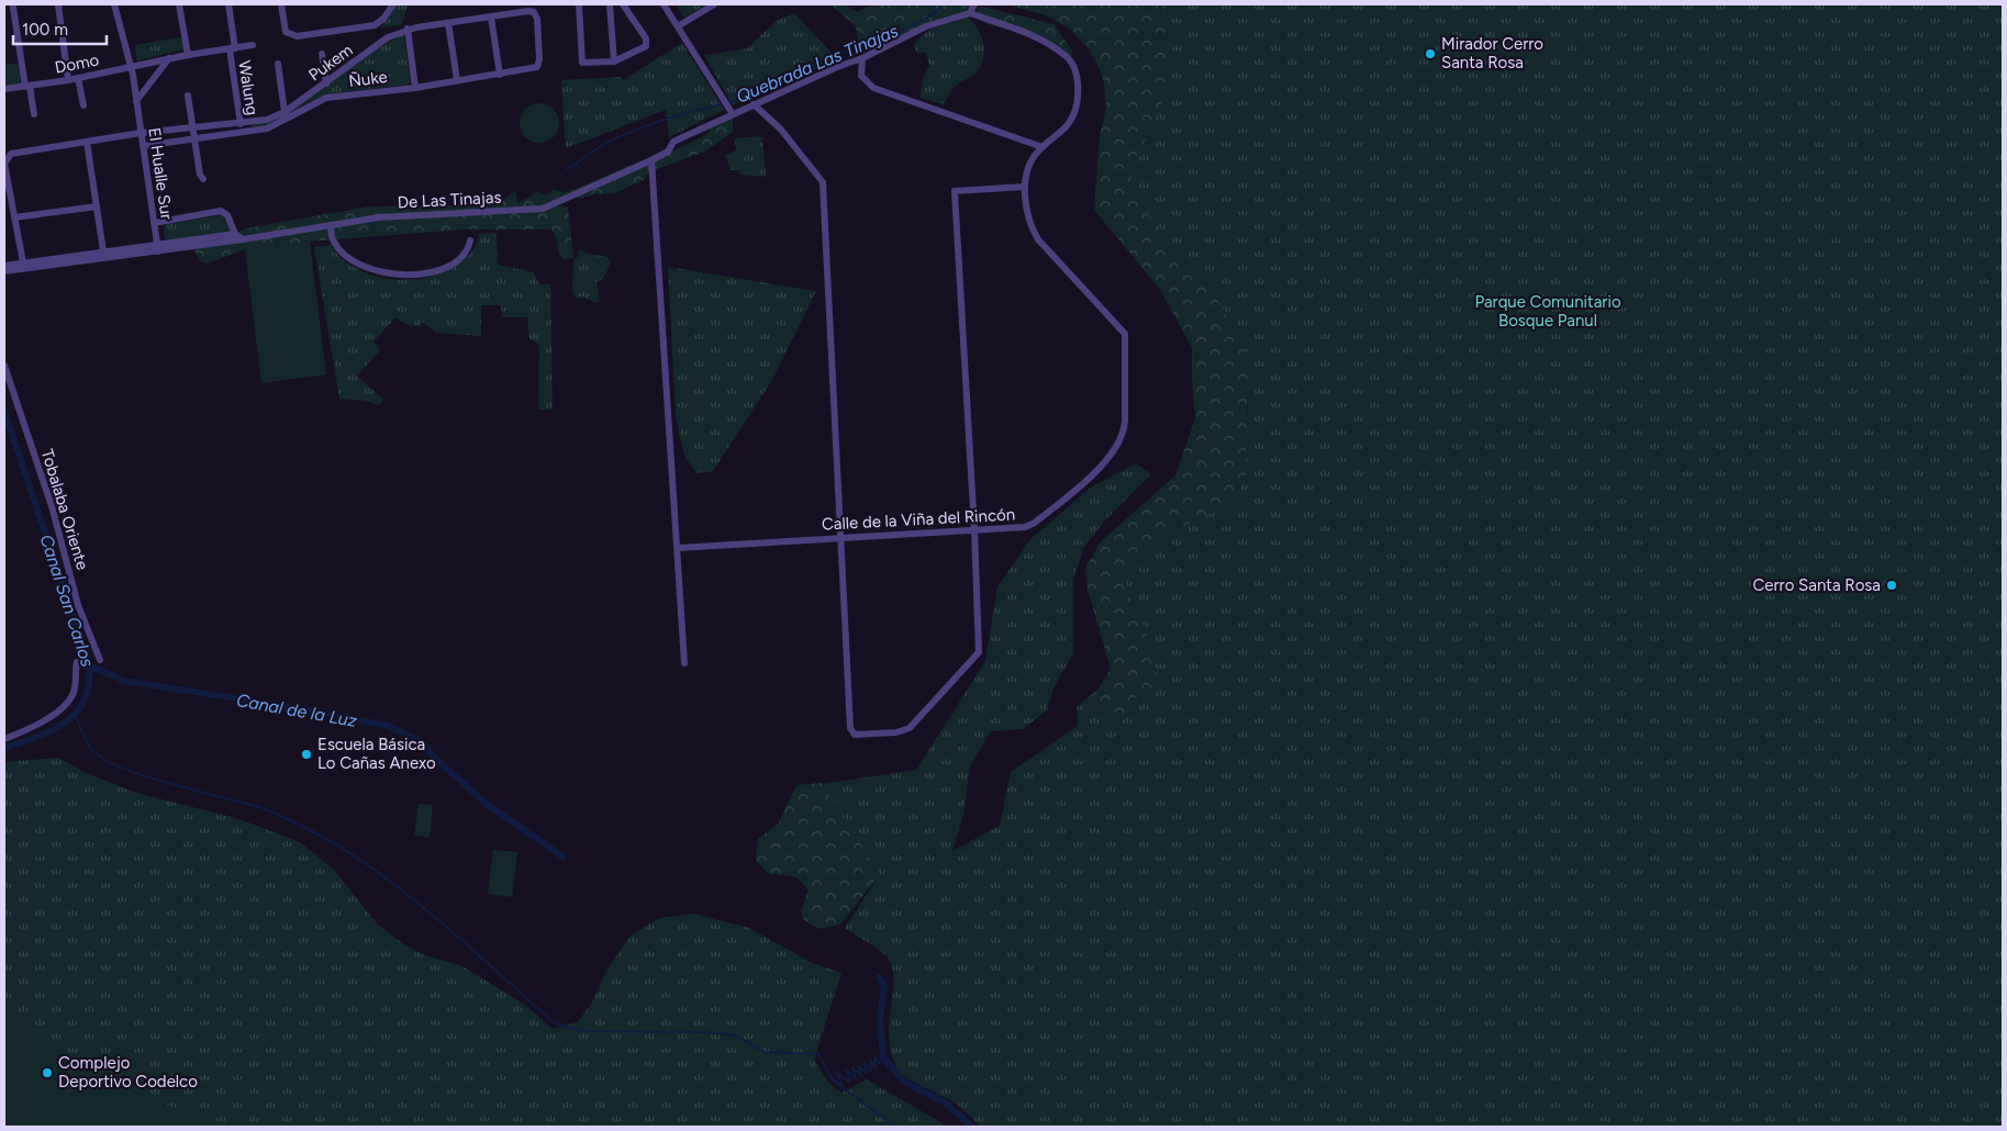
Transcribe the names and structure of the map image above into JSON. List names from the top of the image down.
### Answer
{
  "streets": {
    "street": [
      "Pukem",
      "Domo",
      "Ñuke",
      "Walung",
      "El Hualle Sur",
      "De Las Tinajas",
      "Tobalaba Oriente",
      "Calle de la Viña del Rincón"
    ]
  },
  "crossings": [
    ["Pukem", "Ñuke"],
    ["Pukem", "Walung"],
    ["Pukem", "El Hualle Sur"],
    ["Domo", "Walung"],
    ["Domo", "El Hualle Sur"],
    ["Ñuke", "Walung"],
    ["Ñuke", "El Hualle Sur"],
    ["El Hualle Sur", "De Las Tinajas"]
  ],
  "water": ["Quebrada Las Tinajas", "Canal San Carlos", "Canal de la Luz"],
  "parks": ["Parque Comunitario Bosque Panul"],
  "places": [
    "Mirador Cerro Santa Rosa",
    "Cerro Santa Rosa",
    "Escuela Básica Lo Cañas Anexo",
    "Complejo Deportivo Codelco"
  ],
  "scale_bar": "100 m"
}
